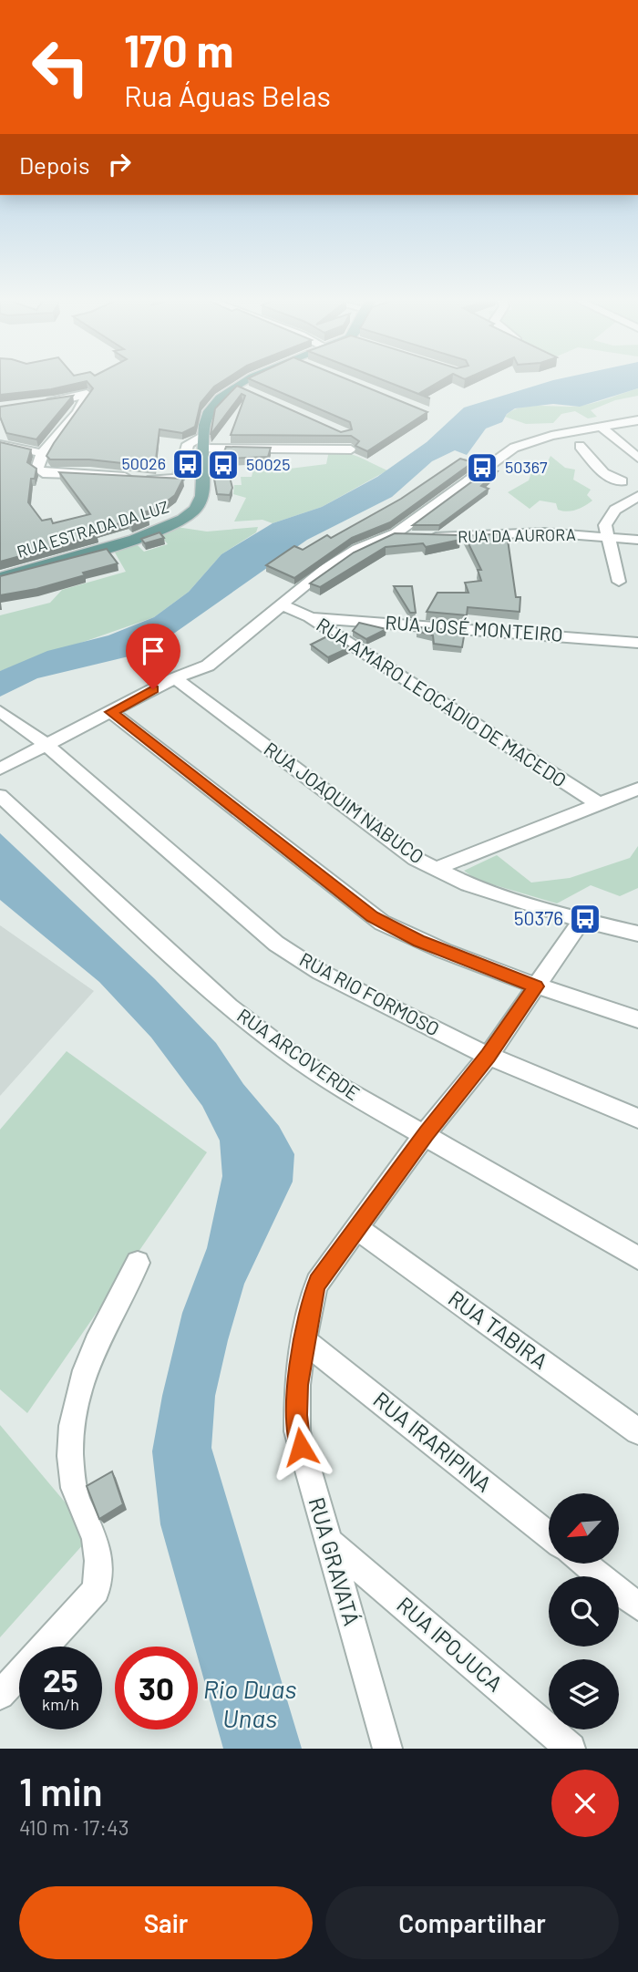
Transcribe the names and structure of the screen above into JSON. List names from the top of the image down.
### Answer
{
  "streets": {
    "main road": ["RUA ESTRADA DA LUZ"],
    "street": [
      "RUA DA AURORA",
      "RUA JOSÉ MONTEIRO",
      "RUA AMARO LEOCÁDIO DE MACEDO",
      "RUA JOAQUIM NABUCO",
      "RUA RIO FORMOSO",
      "RUA ARCOVERDE",
      "RUA TABIRA",
      "RUA IRARIPINA",
      "RUA GRAVATÁ",
      "RUA IPOJUCA"
    ]
  },
  "crossings": [
    ["RUA JOSÉ MONTEIRO", "RUA AMARO LEOCÁDIO DE MACEDO"],
    ["RUA JOAQUIM NABUCO", "RUA GRAVATÁ"],
    ["RUA RIO FORMOSO", "RUA GRAVATÁ"],
    ["RUA ARCOVERDE", "RUA GRAVATÁ"],
    ["RUA TABIRA", "RUA GRAVATÁ"],
    ["RUA IRARIPINA", "RUA GRAVATÁ"],
    ["RUA GRAVATÁ", "RUA IPOJUCA"]
  ],
  "water": ["Rio Duas Unas"],
  "places": {
    "bus stop": [
      "50026",
      "50025",
      "50367",
      "50376"
    ]
  },
  "north": "bottom left",
  "page": {
    "turn": ["170 m", "Rua Águas Belas"],
    "then": "Depois",
    "speed": "25 km/h",
    "limit": "30",
    "heading": ["1 min", "410 m · 17:43"],
    "buttons": ["Sair", "Compartilhar"]
  }
}
